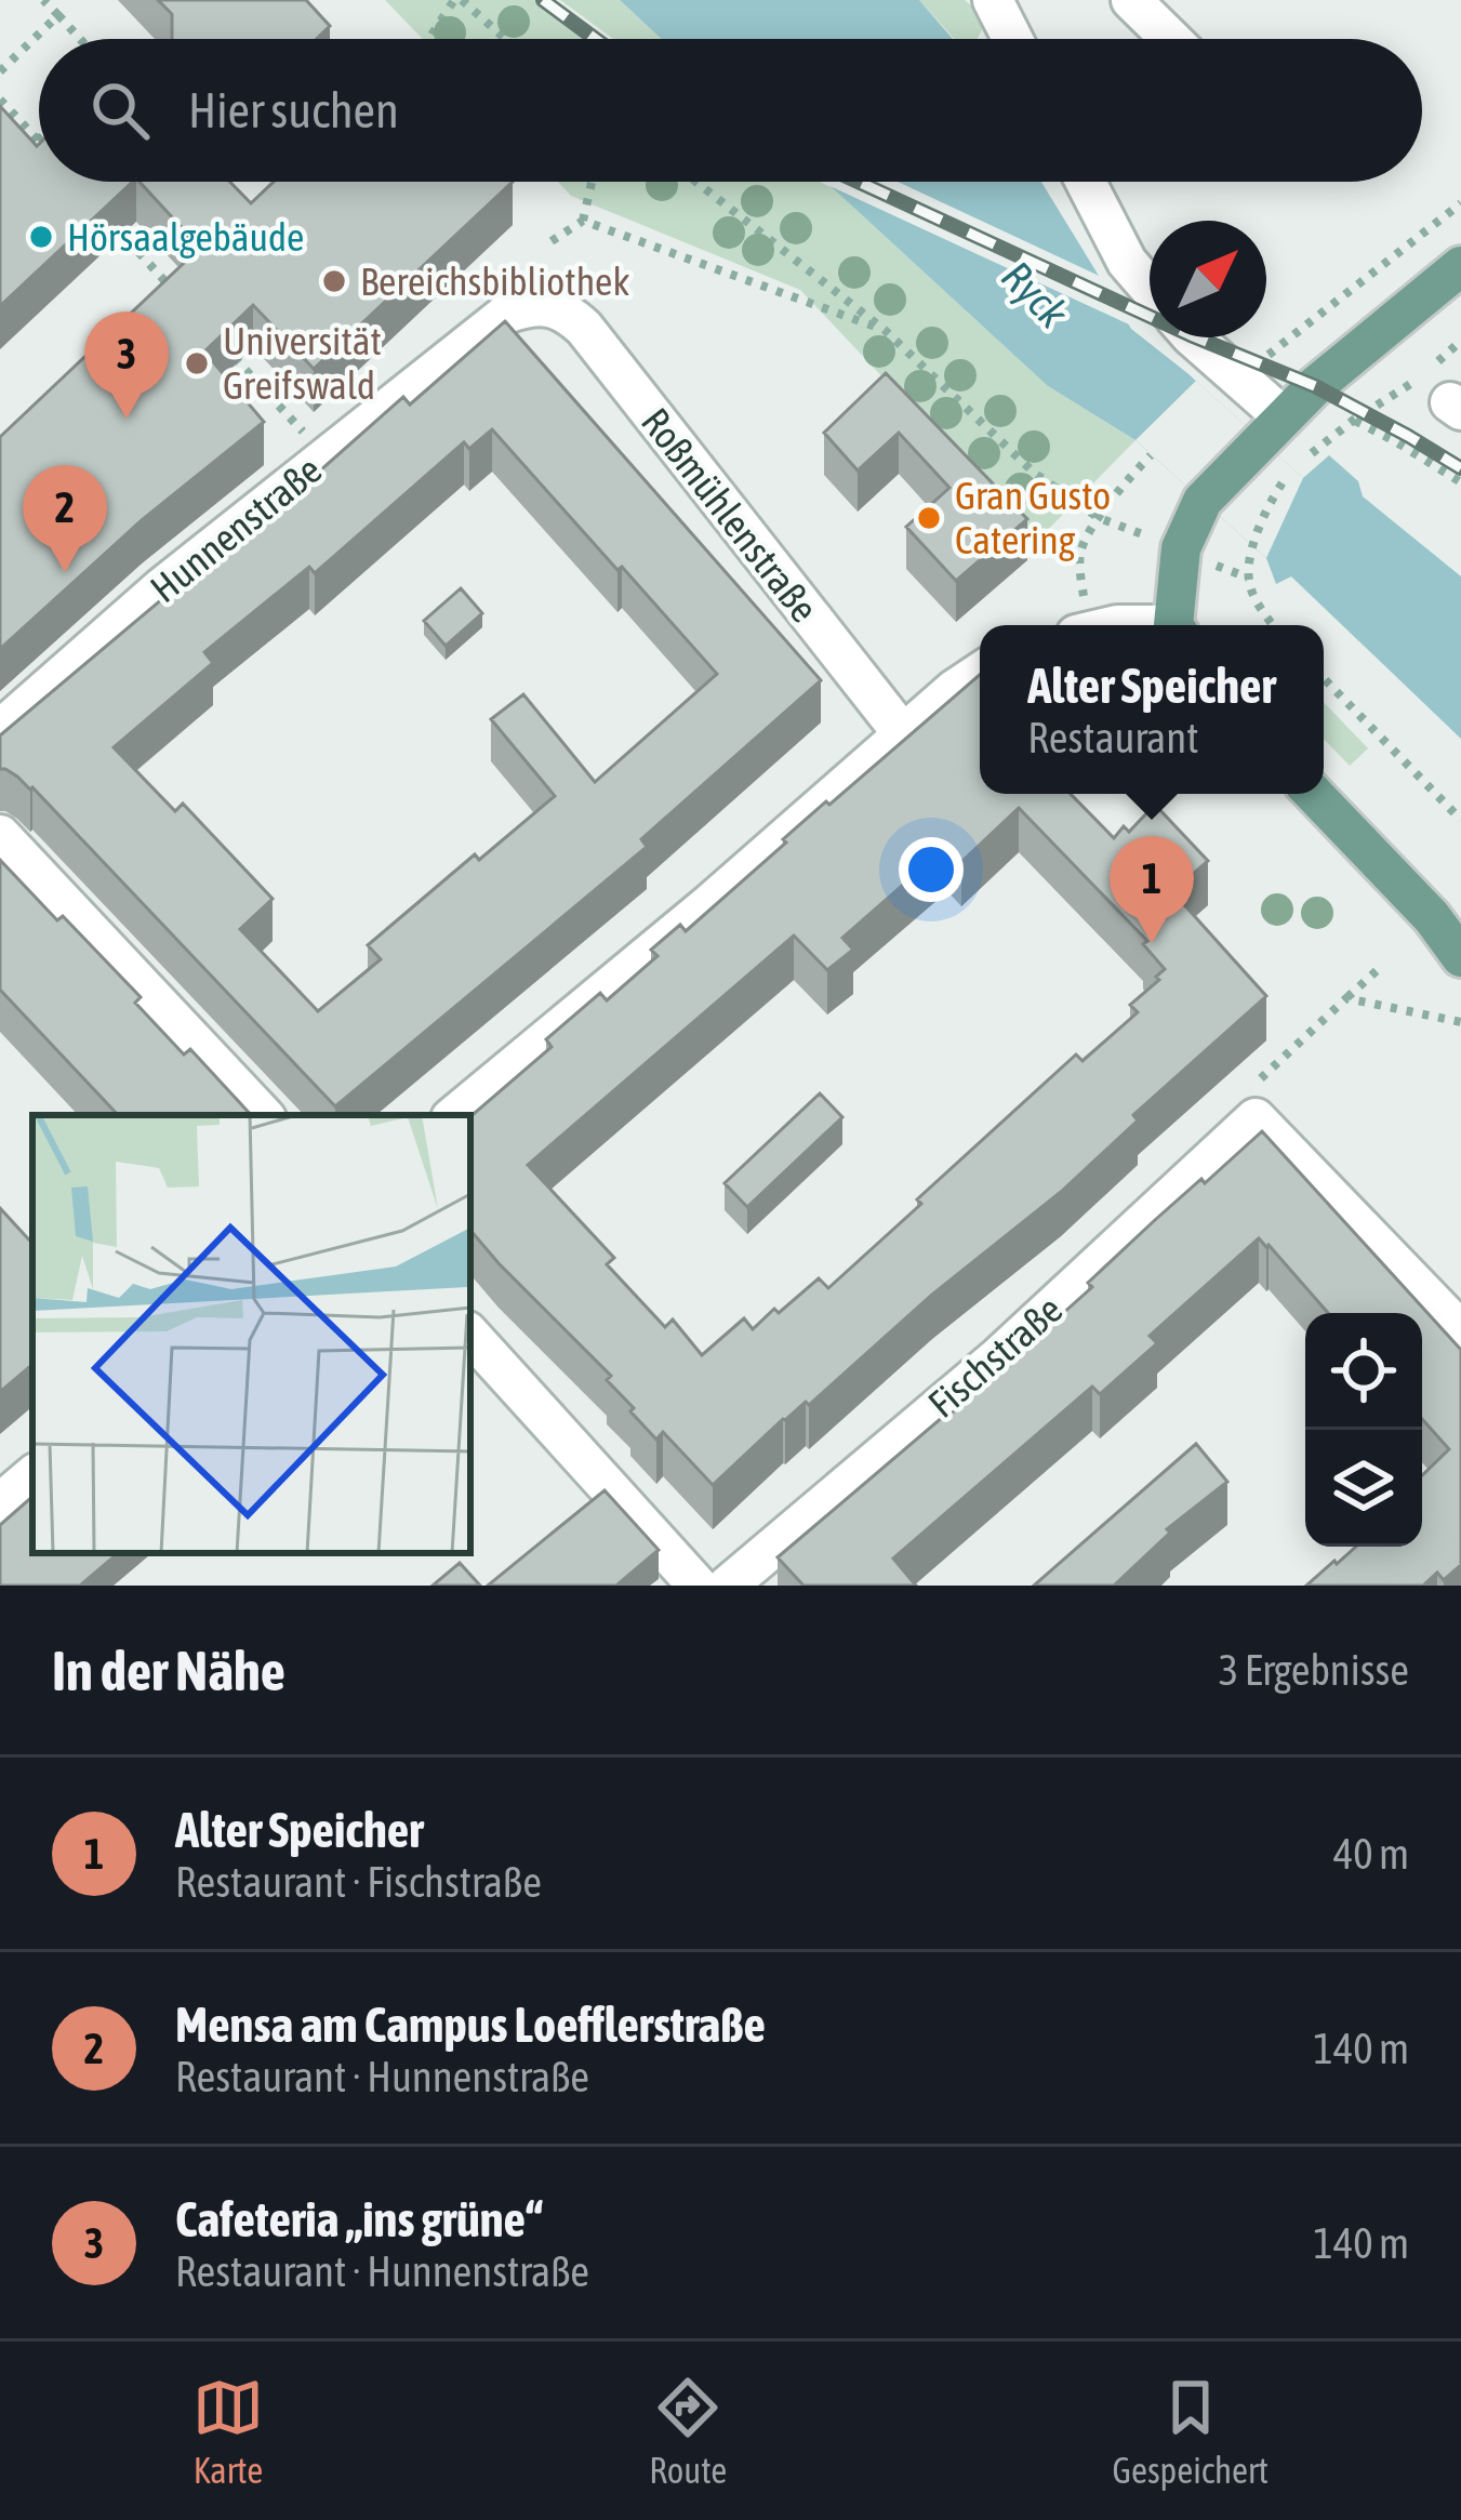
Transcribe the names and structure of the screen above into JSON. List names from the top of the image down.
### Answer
{
  "streets": {
    "street": ["Roßmühlenstraße", "Hunnenstraße", "Fischstraße"]
  },
  "crossings": [
    ["Roßmühlenstraße", "Hunnenstraße"]
  ],
  "water": ["Ryck"],
  "places": [
    "Hörsaalgebäude",
    "Bereichsbibliothek",
    "Universität Greifswald",
    "Gran Gusto Catering"
  ],
  "north": "top right",
  "page": {
    "search": "Hier suchen",
    "pins": ["3", "2", "1"],
    "popup": ["Alter Speicher", "Restaurant"],
    "heading": ["In der Nähe", "3 Ergebnisse"],
    "list": [
      {
        "mark": "1",
        "name": "Alter Speicher",
        "note": "Restaurant · Fischstraße",
        "value": "40 m"
      },
      {
        "mark": "2",
        "name": "Mensa am Campus Loefflerstraße",
        "note": "Restaurant · Hunnenstraße",
        "value": "140 m"
      },
      {
        "mark": "3",
        "name": "Cafeteria „ins grüne“",
        "note": "Restaurant · Hunnenstraße",
        "value": "140 m"
      }
    ],
    "nav": ["Karte", "Route", "Gespeichert"]
  }
}
